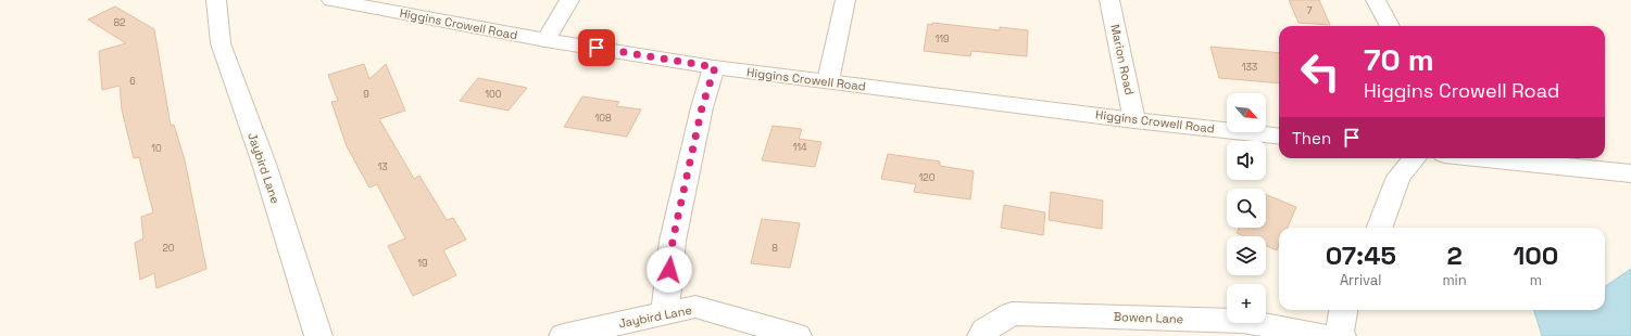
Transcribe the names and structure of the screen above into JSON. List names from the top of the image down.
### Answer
{
  "streets": {
    "street": [
      "Higgins Crowell Road",
      "Marion Road",
      "Jaybird Lane",
      "Bowen Lane"
    ]
  },
  "crossings": [
    ["Higgins Crowell Road", "Marion Road"]
  ],
  "house_numbers": [
    "7",
    "82",
    "119",
    "133",
    "6",
    "9",
    "100",
    "108",
    "114",
    "10",
    "13",
    "120",
    "20",
    "8",
    "19"
  ],
  "north": "bottom right",
  "page": {
    "turn": ["70 m", "Higgins Crowell Road"],
    "map_buttons": "+",
    "then": "Then",
    "eta": [
      "07:45",
      "Arrival",
      "2",
      "min",
      "100",
      "m"
    ]
  }
}
